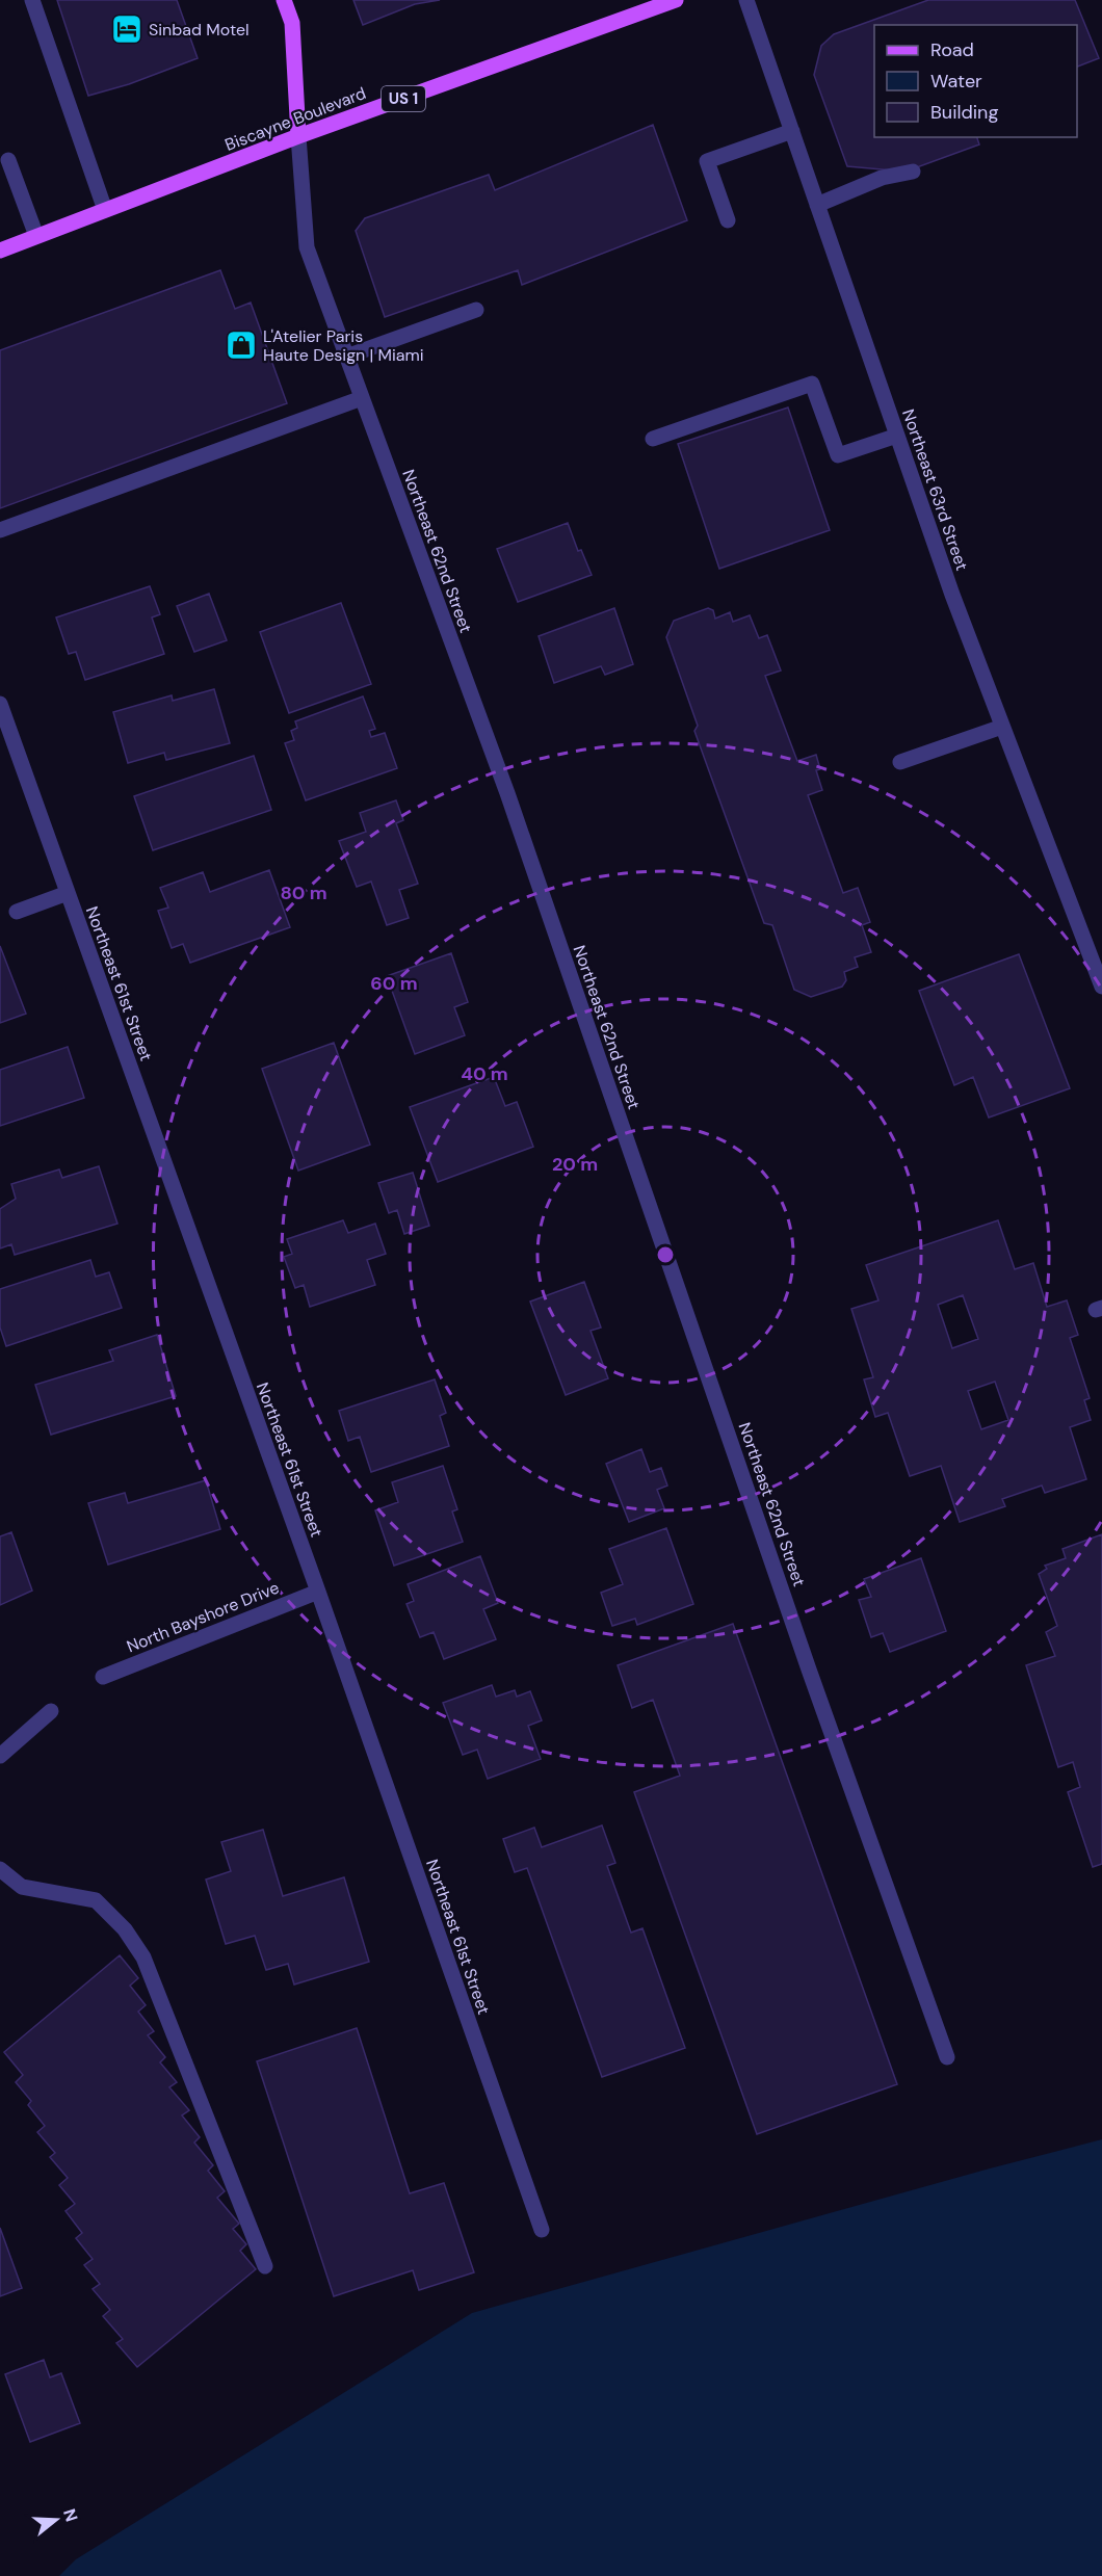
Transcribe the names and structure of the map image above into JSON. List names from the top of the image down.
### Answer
{
  "streets": {
    "main road": ["US 1", "Biscayne Boulevard", "Northeast 62nd Street"],
    "street": ["Northeast 63rd Street", "Northeast 61st Street", "North Bayshore Drive"]
  },
  "crossings": [
    ["Biscayne Boulevard", "Northeast 62nd Street"],
    ["Northeast 61st Street", "North Bayshore Drive"]
  ],
  "places": {
    "hotel": ["Sinbad Motel"],
    "shop": ["L'Atelier Paris Haute Design | Miami"]
  },
  "legend": ["Road", "Water", "Building"],
  "north": "right",
  "rings": [
    "80 m",
    "60 m",
    "40 m",
    "20 m"
  ]
}
